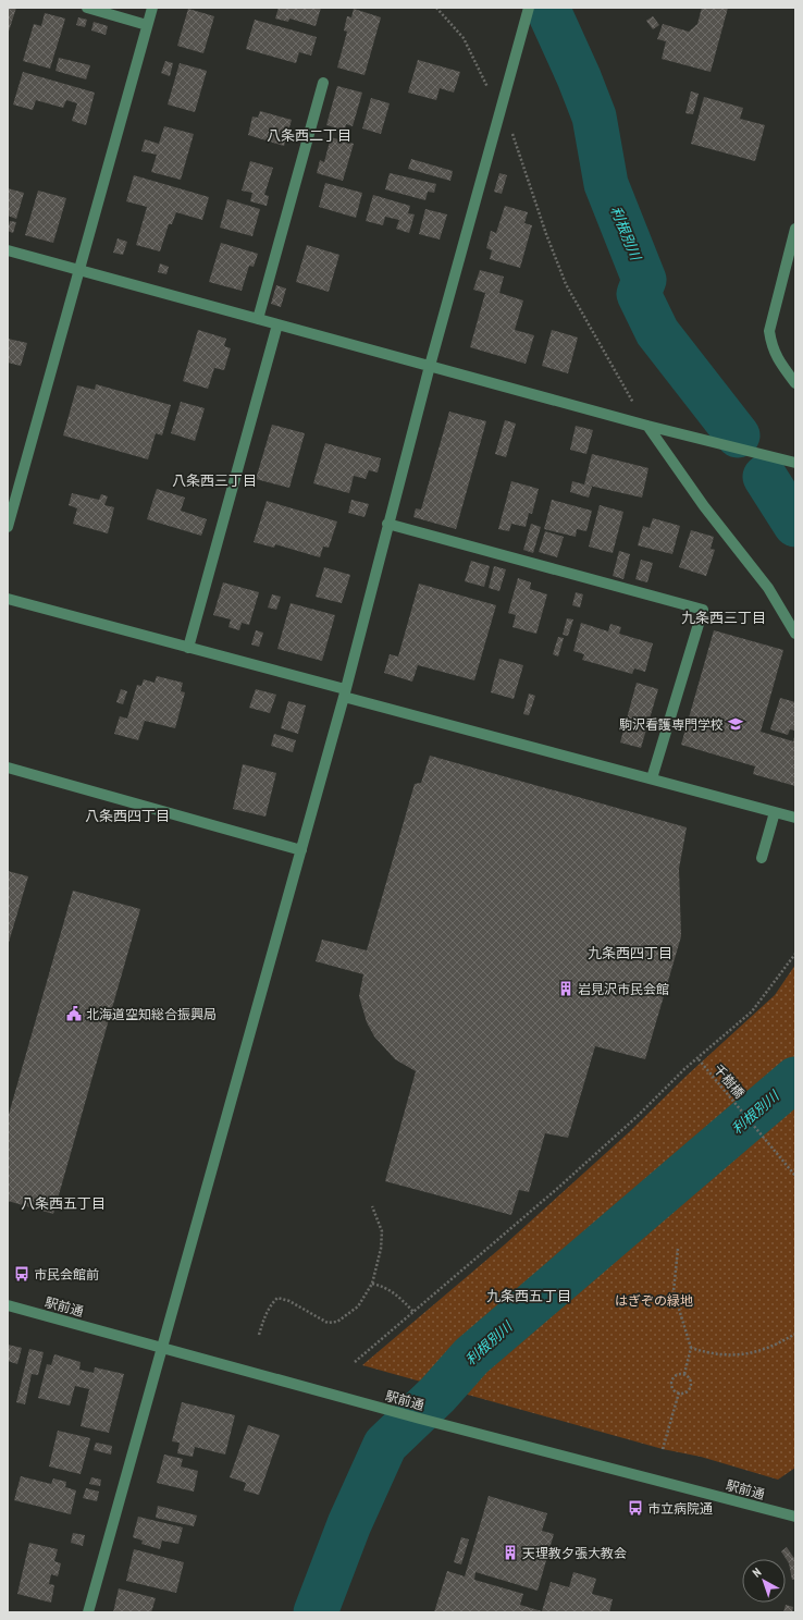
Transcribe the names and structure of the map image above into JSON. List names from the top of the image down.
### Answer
{
  "streets": {
    "street": ["駅前通"],
    "path": ["千樹橋"]
  },
  "districts": [
    "八条西二丁目",
    "八条西三丁目",
    "九条西三丁目",
    "八条西四丁目",
    "九条西四丁目",
    "八条西五丁目",
    "九条西五丁目"
  ],
  "water": ["利根別川"],
  "parks": ["はぎぞの緑地"],
  "places": {
    "school or university": ["駒沢看護専門学校"],
    "building": ["岩見沢市民会館", "天理教夕張大教会"],
    "public building": ["北海道空知総合振興局"],
    "bus stop": ["市民会館前", "市立病院通"]
  },
  "north": "top left"
}
